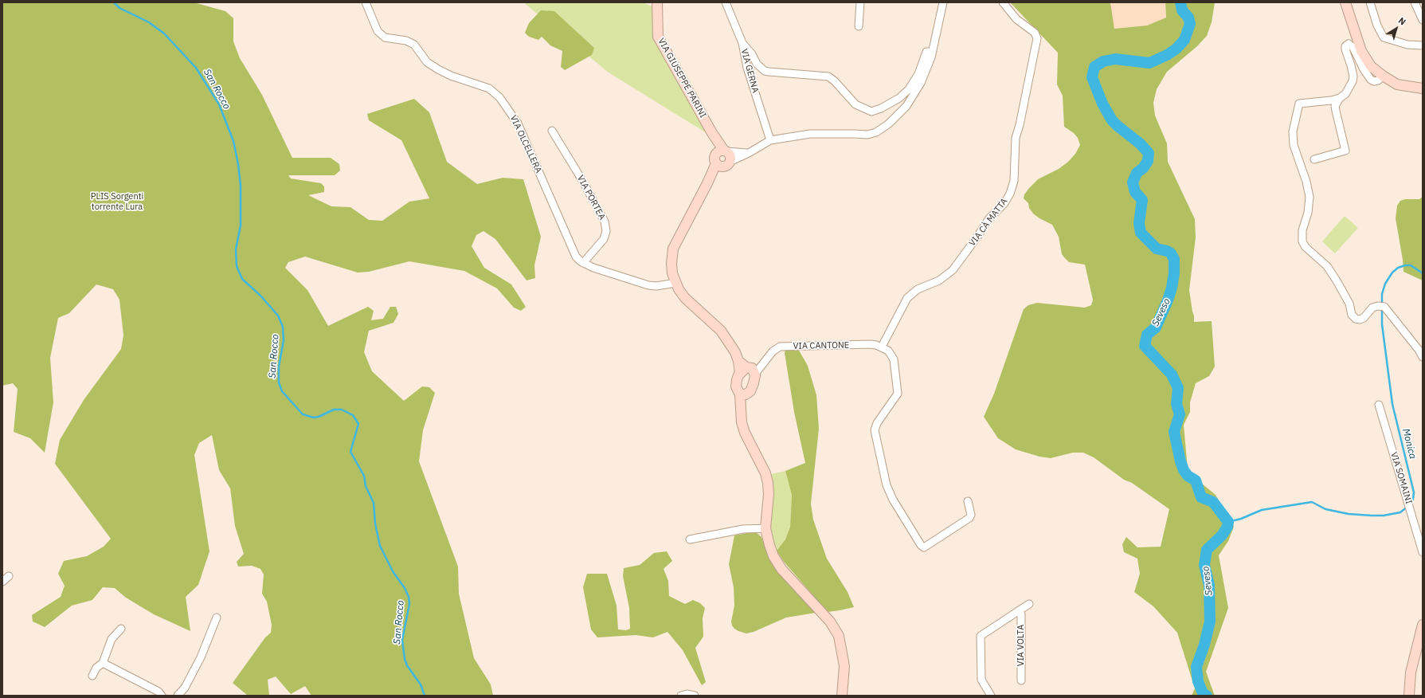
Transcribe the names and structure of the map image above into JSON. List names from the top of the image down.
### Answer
{
  "streets": {
    "street": [
      "VIA GERNA",
      "VIA GIUSEPPE PARINI",
      "VIA OLCELLERA",
      "VIA PORTEA",
      "VIA CÀ MATTA",
      "VIA CANTONE",
      "VIA SOMAINI",
      "VIA VOLTA"
    ]
  },
  "crossings": [
    ["VIA OLCELLERA", "VIA PORTEA"],
    ["VIA CÀ MATTA", "VIA CANTONE"]
  ],
  "water": ["San Rocco", "Seveso", "Monica"],
  "parks": ["PLIS Sorgenti torrente Lura"],
  "north": "top right"
}
